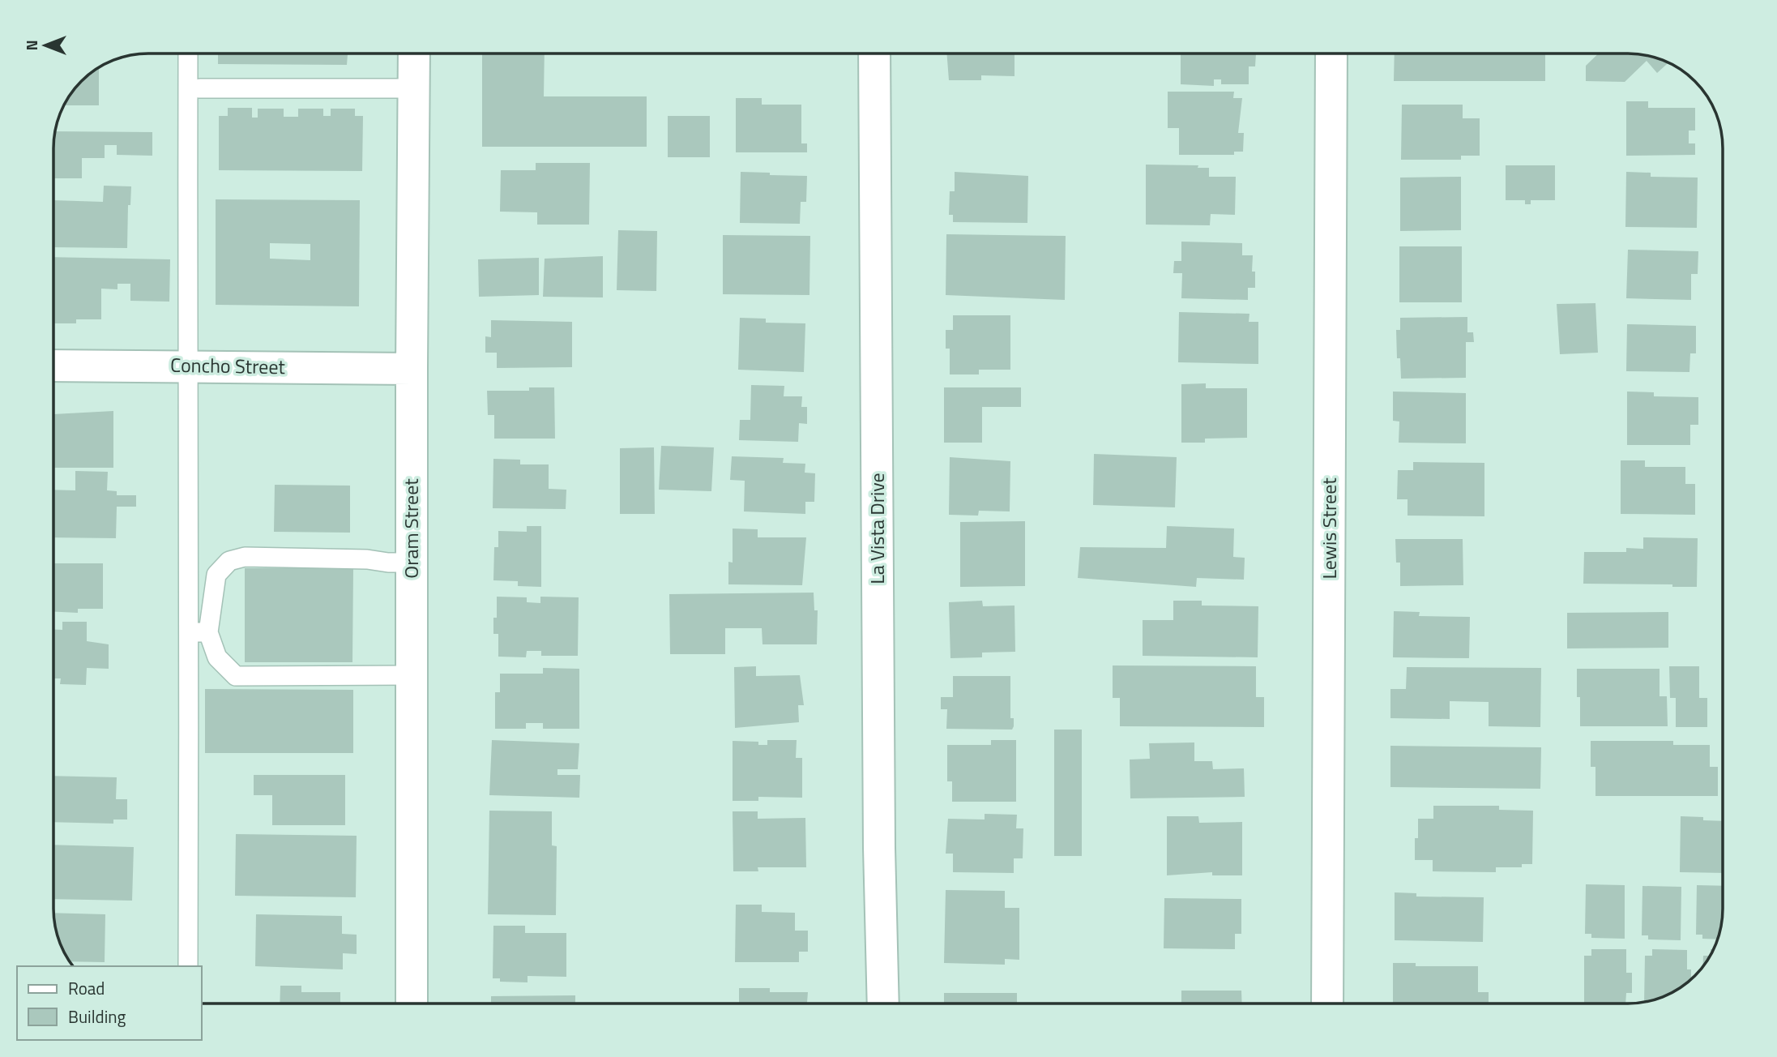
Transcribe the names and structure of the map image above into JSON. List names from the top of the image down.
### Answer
{
  "streets": {
    "street": [
      "Concho Street",
      "Oram Street",
      "La Vista Drive",
      "Lewis Street"
    ]
  },
  "crossings": [
    ["Concho Street", "Oram Street"]
  ],
  "legend": ["Road", "Building"],
  "north": "left"
}
